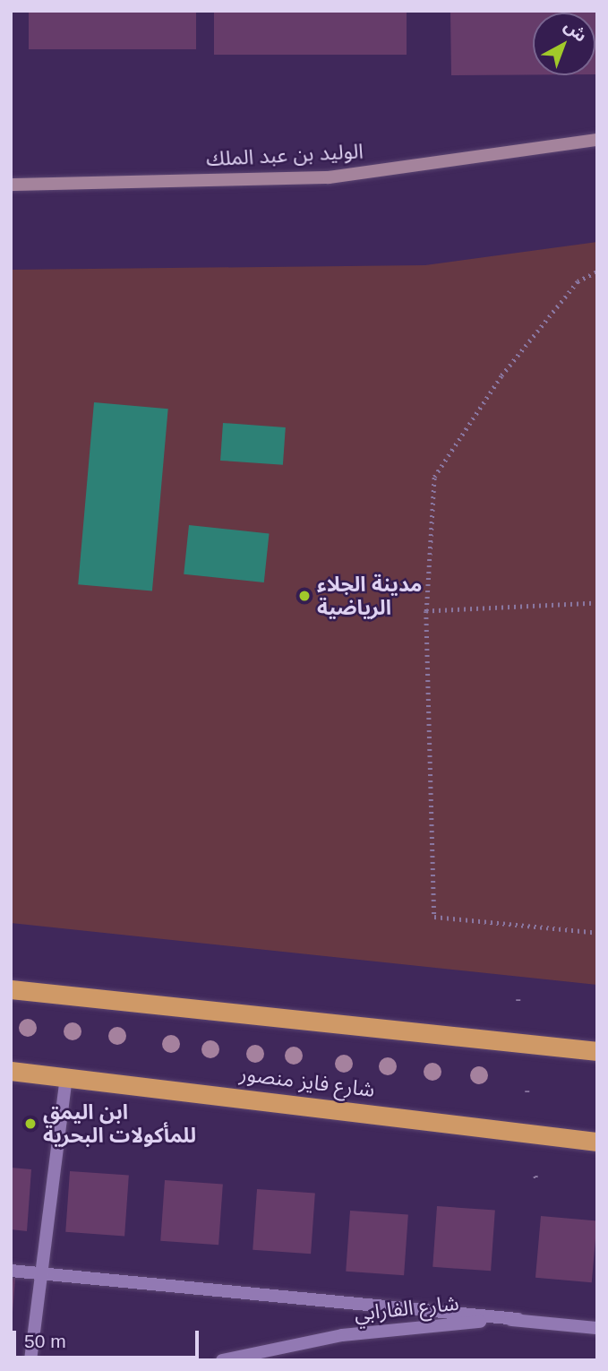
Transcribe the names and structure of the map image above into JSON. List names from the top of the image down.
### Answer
{
  "streets": {
    "highway": ["شارع فايز منصور"],
    "main road": ["الوليد بن عبد الملك"],
    "street": ["شارع الفارابي"]
  },
  "places": ["مدينة الجلاء الرياضية", "ابن اليمق للمأكولات البحرية"],
  "scale_bar": "50 m",
  "north": "top right"
}
